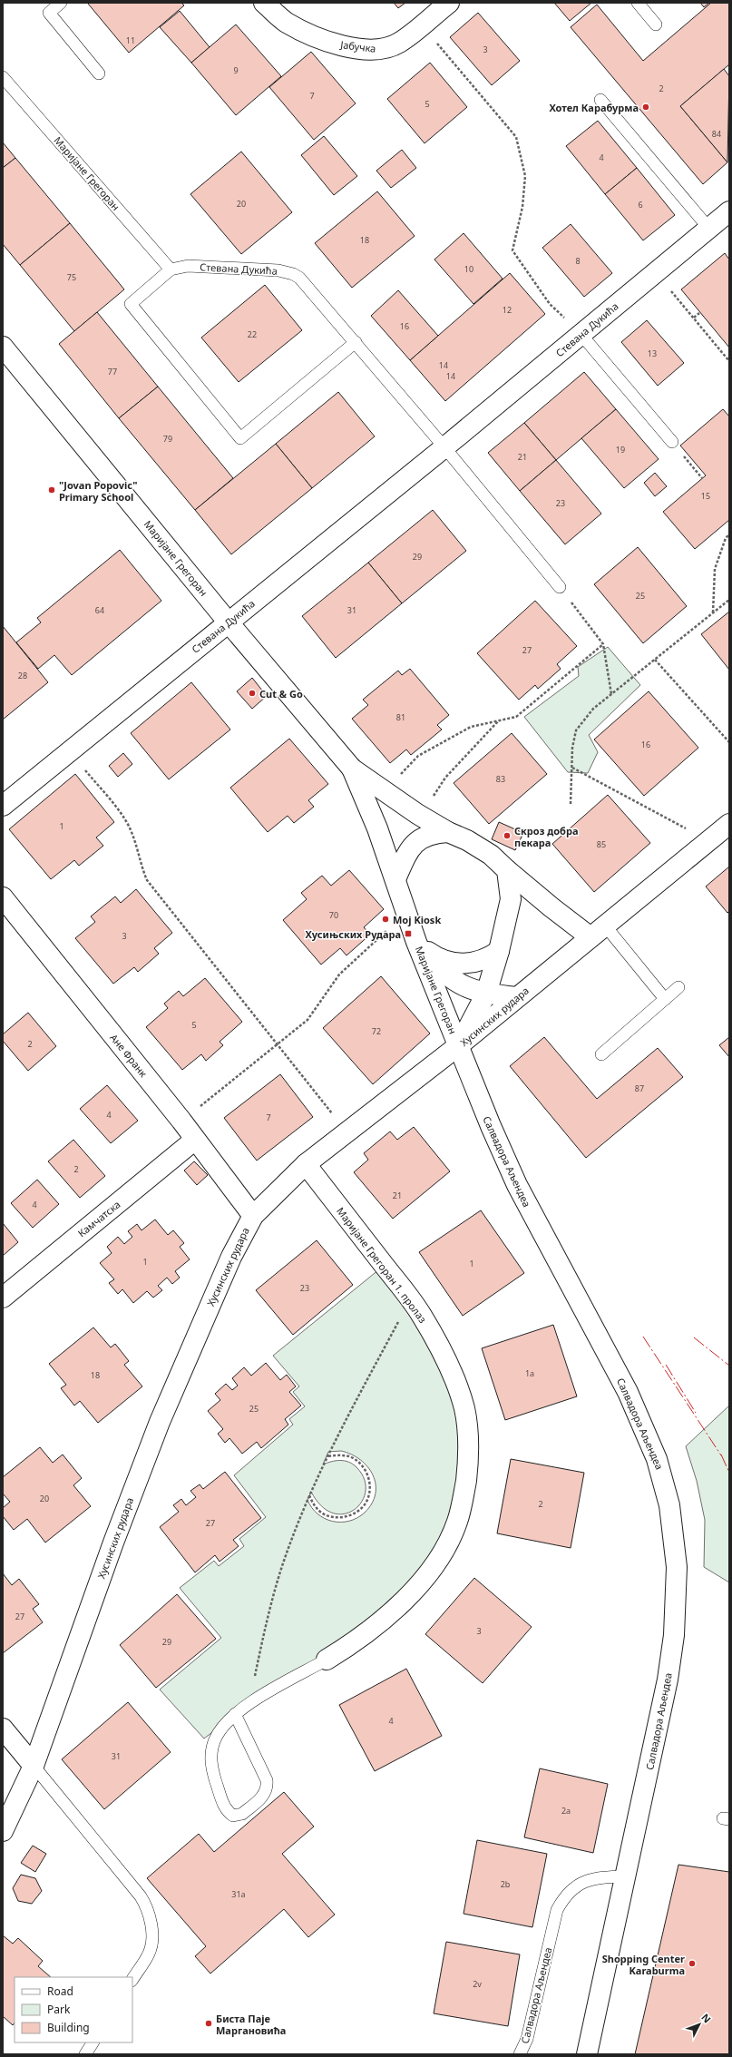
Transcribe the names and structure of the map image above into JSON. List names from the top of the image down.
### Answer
{
  "streets": {
    "street": [
      "Јабучка",
      "Маријане Грегоран",
      "Стевана Дукића",
      "Хусинских рудара",
      "Ане Франк",
      "Салвадора Аљендеа",
      "Камчатска",
      "Маријане Грегоран 1. пролаз"
    ]
  },
  "crossings": [
    ["Маријане Грегоран", "Стевана Дукића"],
    ["Маријане Грегоран", "Хусинских рудара"],
    ["Маријане Грегоран", "Салвадора Аљендеа"],
    ["Хусинских рудара", "Ане Франк"],
    ["Хусинских рудара", "Салвадора Аљендеа"],
    ["Хусинских рудара", "Маријане Грегоран 1. пролаз"],
    ["Ане Франк", "Камчатска"]
  ],
  "places": {
    "other": [
      "Хотел Карабурма",
      "\"Jovan Popovic\" Primary School",
      "Cut & Go",
      "Скроз добра пекара",
      "Moj Kiosk",
      "Shopping Center Karaburma",
      "Биста Паје Маргановића"
    ],
    "transit": ["Хусињских Рудара"]
  },
  "house_numbers": [
    "11",
    "3",
    "9",
    "2",
    "7",
    "5",
    "84",
    "4",
    "20",
    "6",
    "18",
    "8",
    "10",
    "75",
    "12",
    "16",
    "22",
    "13",
    "14",
    "77",
    "14",
    "79",
    "19",
    "21",
    "15",
    "23",
    "29",
    "25",
    "64",
    "31",
    "27",
    "28",
    "81",
    "16",
    "83",
    "1",
    "85",
    "70",
    "3",
    "5",
    "72",
    "2",
    "87",
    "4",
    "7",
    "2",
    "21",
    "4",
    "1",
    "1",
    "23",
    "1a",
    "18",
    "25",
    "20",
    "2",
    "27",
    "27",
    "3",
    "29",
    "4",
    "31",
    "2a",
    "2b",
    "31a",
    "2v"
  ],
  "legend": ["Road", "Park", "Building"],
  "north": "top right"
}
